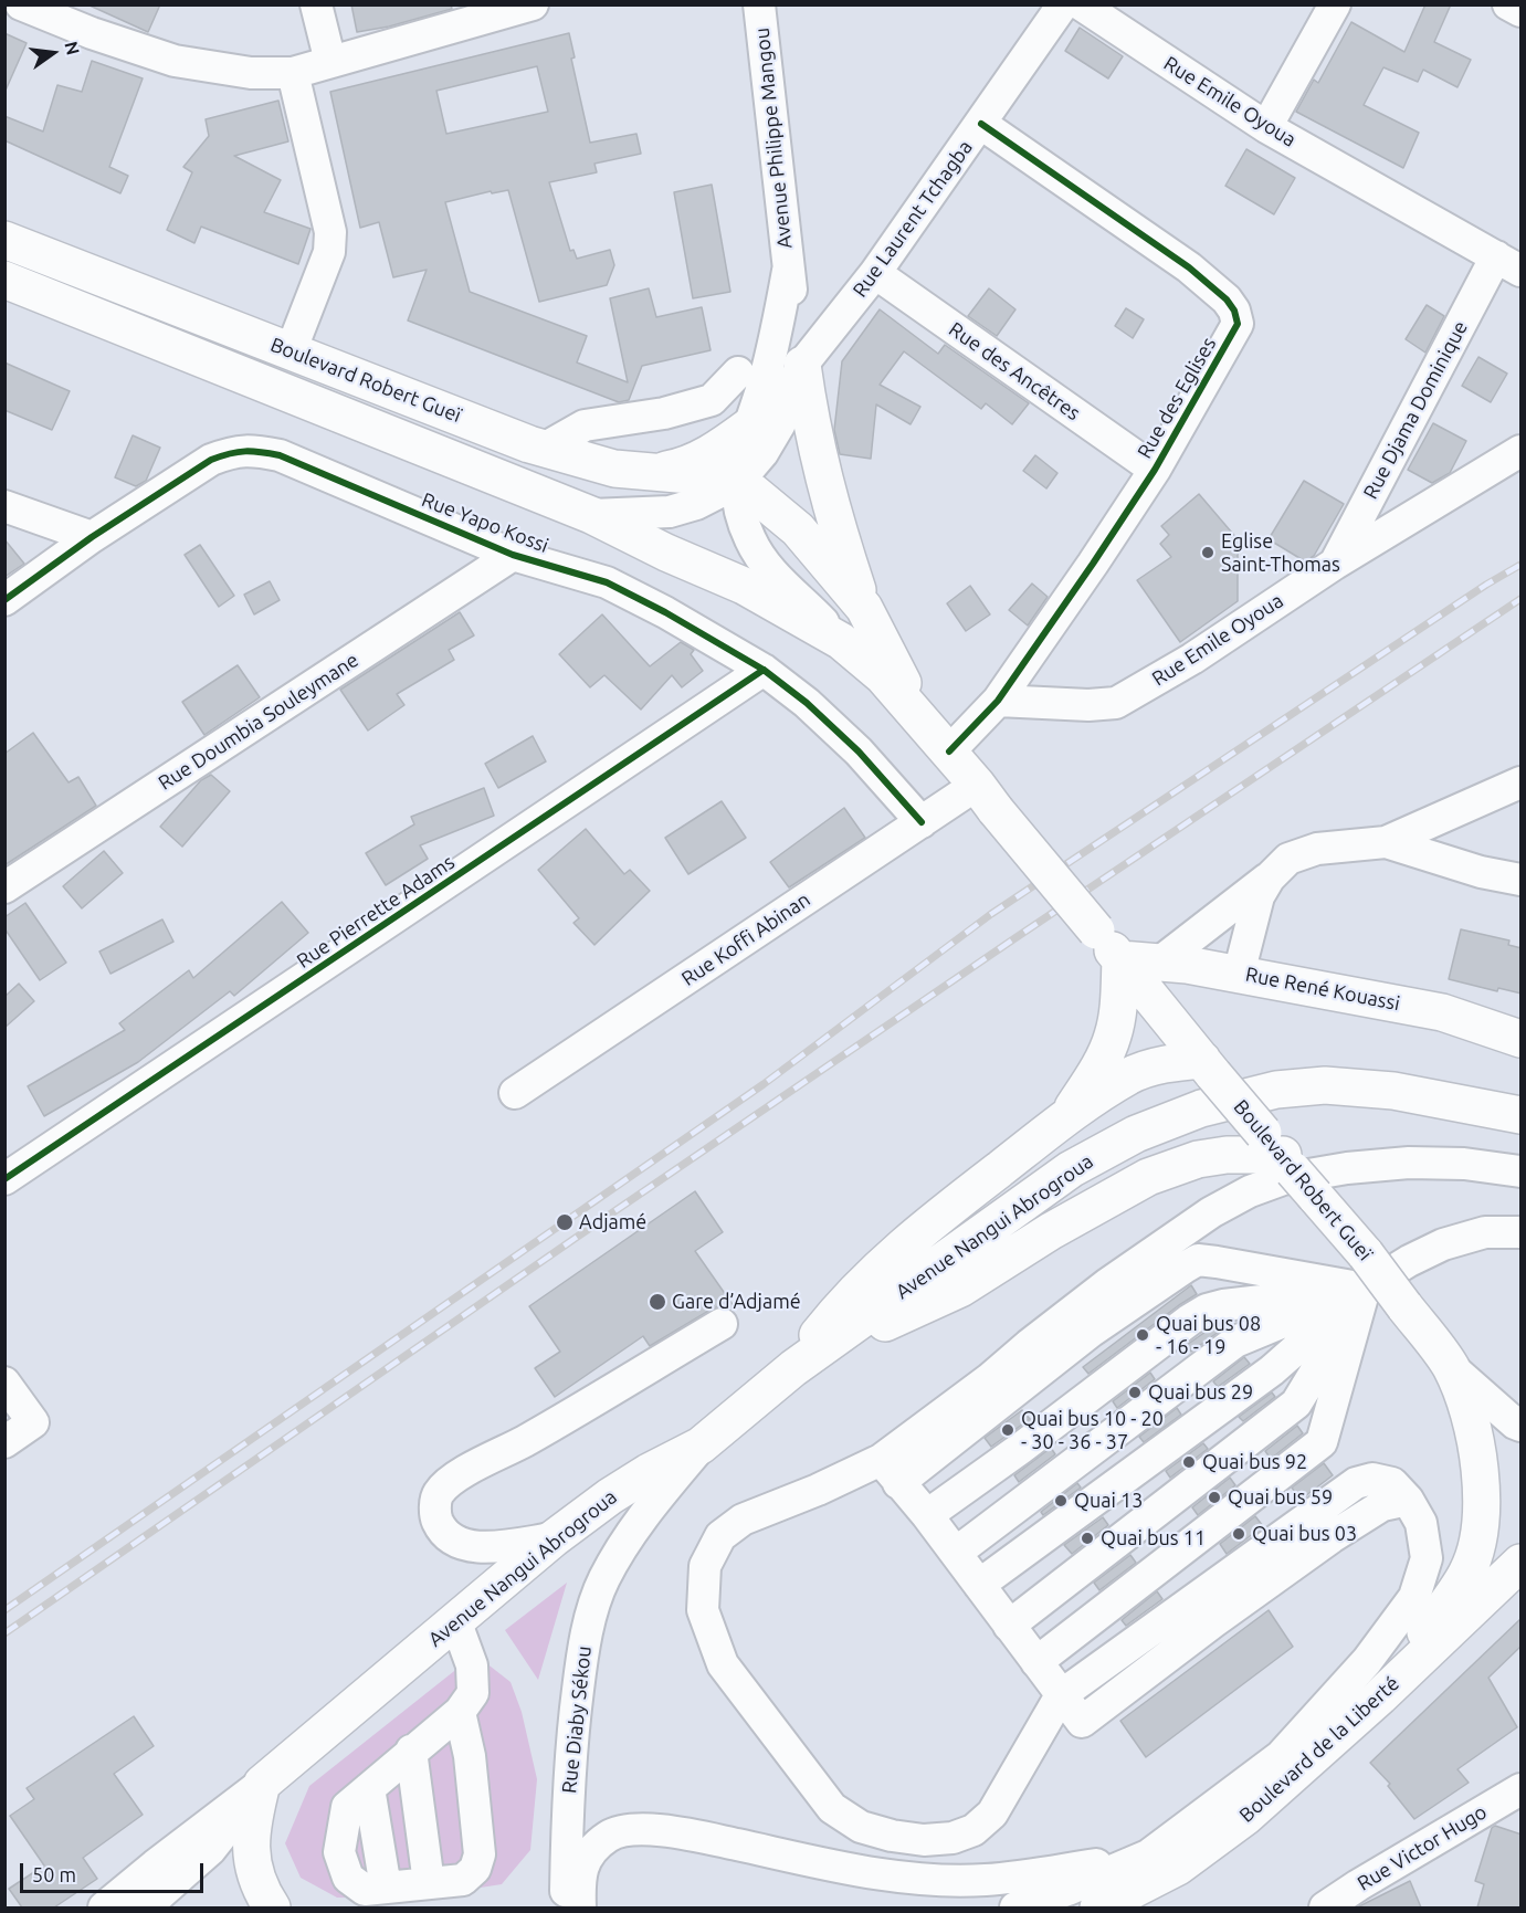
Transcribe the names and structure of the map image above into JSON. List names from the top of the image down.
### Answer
{
  "streets": {
    "main road": [
      "Boulevard Robert Gueï",
      "Rue René Kouassi",
      "Avenue Nangui Abrogroua",
      "Boulevard de la Liberté"
    ],
    "street": [
      "Rue Emile Oyoua",
      "Avenue Philippe Mangou",
      "Rue Laurent Tchagba",
      "Rue des Ancêtres",
      "Rue des Eglises",
      "Rue Djama Dominique",
      "Rue Yapo Kossi",
      "Rue Doumbia Souleymane",
      "Rue Pierrette Adams",
      "Rue Koffi Abinan",
      "Rue Diaby Sékou",
      "Rue Victor Hugo"
    ]
  },
  "crossings": [
    ["Rue Emile Oyoua", "Rue des Eglises"],
    ["Rue Emile Oyoua", "Rue Djama Dominique"],
    ["Avenue Philippe Mangou", "Rue Laurent Tchagba"],
    ["Avenue Philippe Mangou", "Boulevard Robert Gueï"],
    ["Rue Laurent Tchagba", "Rue des Ancêtres"],
    ["Rue Laurent Tchagba", "Rue des Eglises"],
    ["Rue des Ancêtres", "Rue des Eglises"],
    ["Boulevard Robert Gueï", "Rue des Eglises"],
    ["Boulevard Robert Gueï", "Rue Koffi Abinan"],
    ["Boulevard Robert Gueï", "Rue René Kouassi"],
    ["Boulevard Robert Gueï", "Boulevard de la Liberté"],
    ["Rue Yapo Kossi", "Rue Doumbia Souleymane"],
    ["Rue Yapo Kossi", "Rue Pierrette Adams"],
    ["Rue Yapo Kossi", "Rue Koffi Abinan"],
    ["Avenue Nangui Abrogroua", "Rue Diaby Sékou"]
  ],
  "places": [
    "Eglise Saint-Thomas",
    "Adjamé",
    "Gare d’Adjamé",
    "Quai bus 08 - 16 - 19",
    "Quai bus 29",
    "Quai bus 10 - 20 - 30 - 36 - 37",
    "Quai bus 92",
    "Quai bus 59",
    "Quai 13",
    "Quai bus 03",
    "Quai bus 11"
  ],
  "scale_bar": "50 m",
  "north": "right"
}
